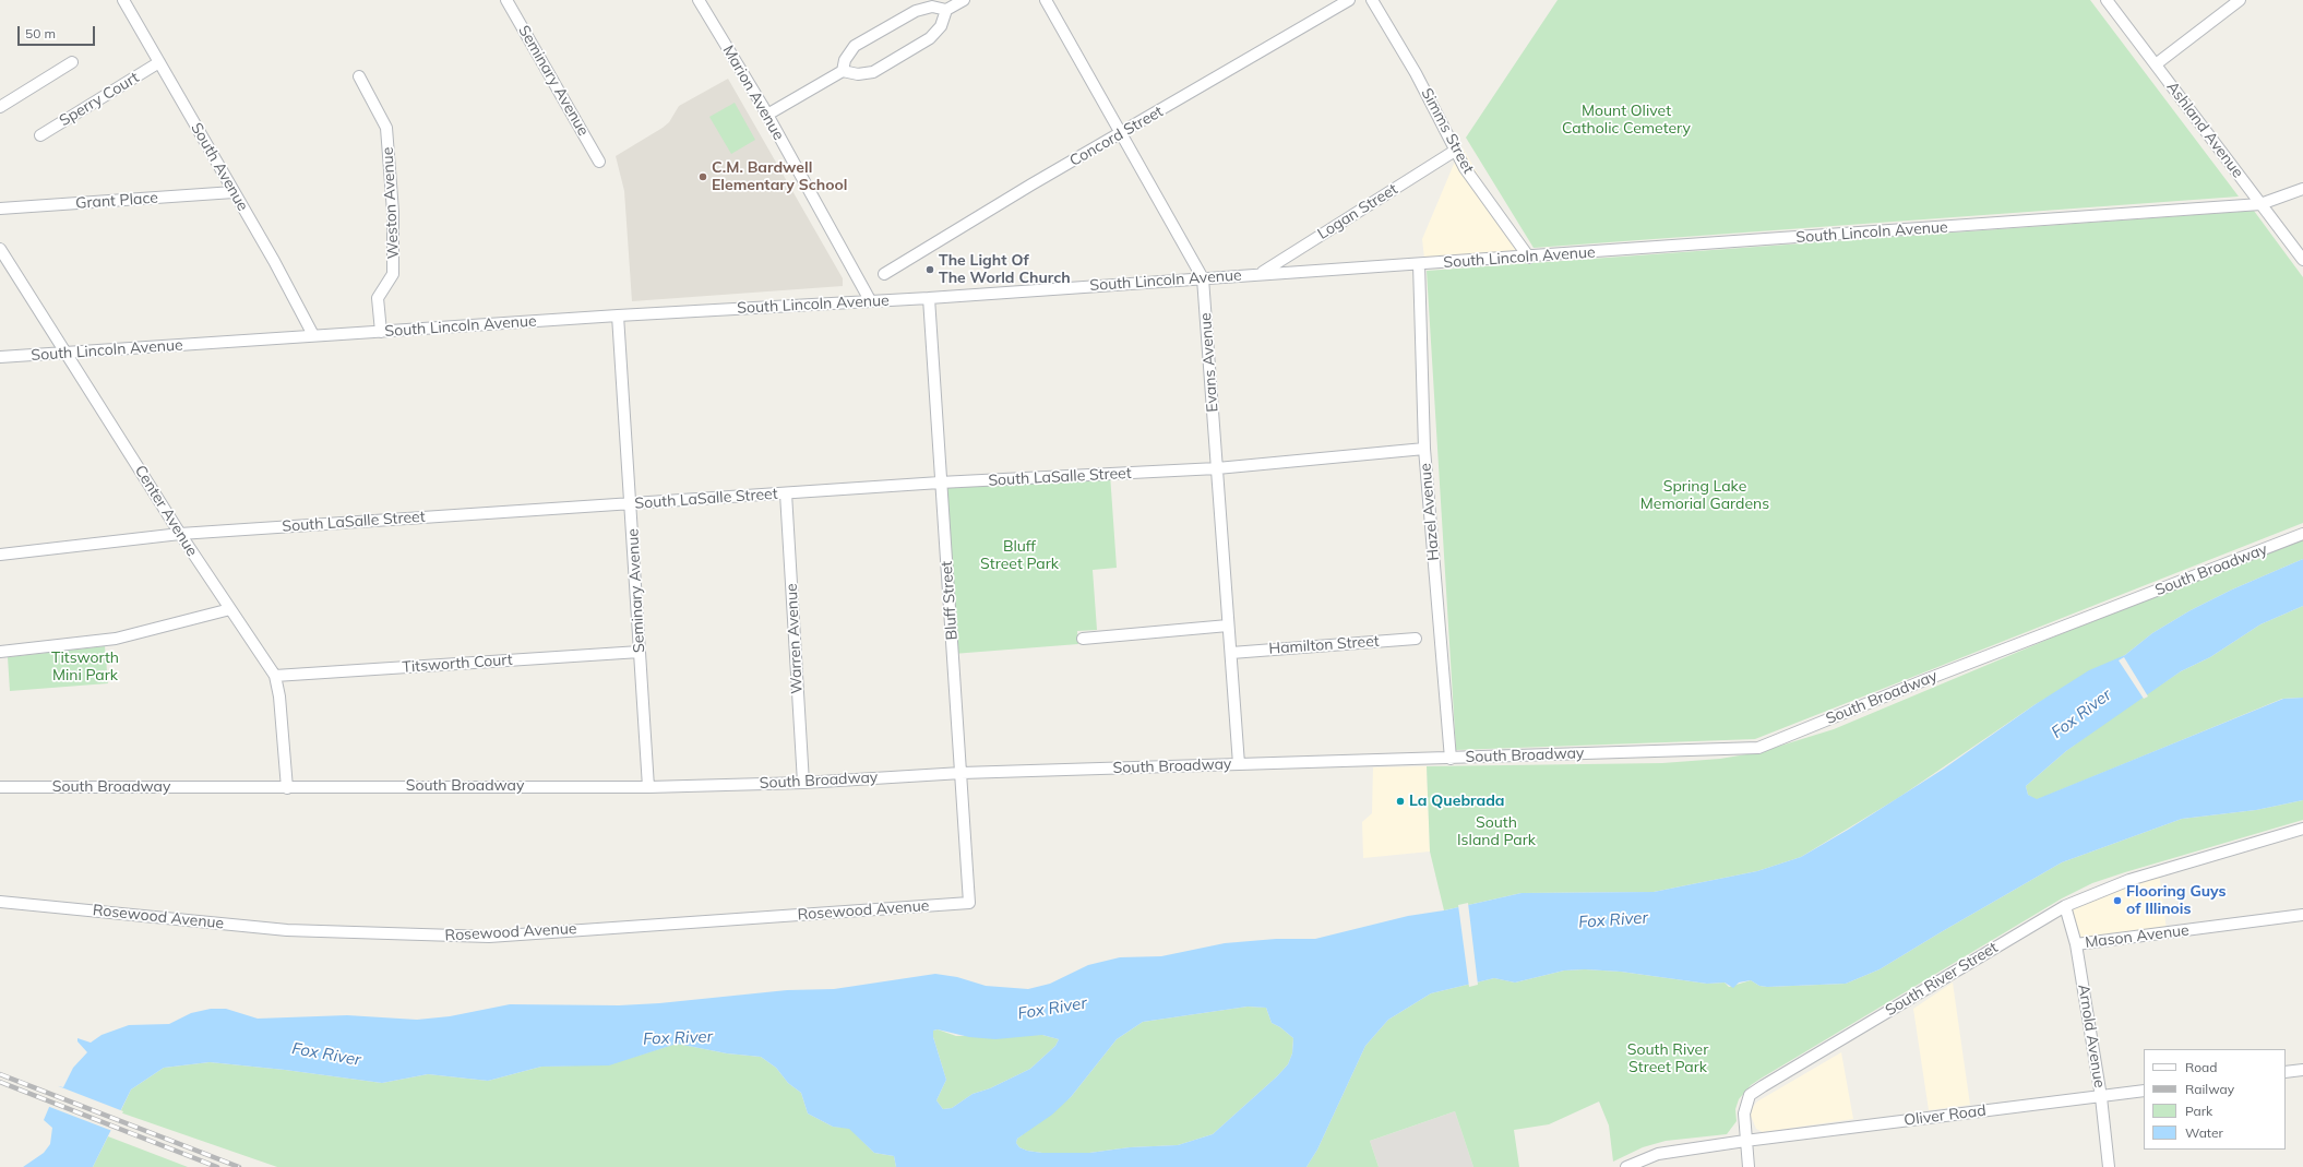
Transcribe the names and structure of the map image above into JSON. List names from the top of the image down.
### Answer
{
  "streets": {
    "street": [
      "Seminary Avenue",
      "Marion Avenue",
      "Sperry Court",
      "Ashland Avenue",
      "Simms Street",
      "Concord Street",
      "South Avenue",
      "Grant Place",
      "Weston Avenue",
      "Logan Street",
      "South Lincoln Avenue",
      "Evans Avenue",
      "South LaSalle Street",
      "Center Avenue",
      "Hazel Avenue",
      "South Broadway",
      "Bluff Street",
      "Warren Avenue",
      "Hamilton Street",
      "Titsworth Court",
      "Rosewood Avenue",
      "Mason Avenue",
      "South River Street",
      "Arnold Avenue",
      "Oliver Road"
    ]
  },
  "crossings": [
    ["Seminary Avenue", "South Lincoln Avenue"],
    ["Seminary Avenue", "South LaSalle Street"],
    ["Seminary Avenue", "South Broadway"],
    ["Seminary Avenue", "Titsworth Court"],
    ["Marion Avenue", "South Lincoln Avenue"],
    ["Sperry Court", "South Avenue"],
    ["Ashland Avenue", "South Lincoln Avenue"],
    ["Simms Street", "Logan Street"],
    ["Simms Street", "South Lincoln Avenue"],
    ["Concord Street", "Evans Avenue"],
    ["South Avenue", "Grant Place"],
    ["South Avenue", "South Lincoln Avenue"],
    ["Weston Avenue", "South Lincoln Avenue"],
    ["Logan Street", "South Lincoln Avenue"],
    ["South Lincoln Avenue", "Evans Avenue"],
    ["South Lincoln Avenue", "Center Avenue"],
    ["South Lincoln Avenue", "Hazel Avenue"],
    ["South Lincoln Avenue", "Bluff Street"],
    ["Evans Avenue", "South LaSalle Street"],
    ["Evans Avenue", "South Broadway"],
    ["Evans Avenue", "Hamilton Street"],
    ["South LaSalle Street", "Center Avenue"],
    ["South LaSalle Street", "Hazel Avenue"],
    ["South LaSalle Street", "Bluff Street"],
    ["South LaSalle Street", "Warren Avenue"],
    ["Center Avenue", "South Broadway"],
    ["Center Avenue", "Titsworth Court"],
    ["Hazel Avenue", "South Broadway"],
    ["South Broadway", "Bluff Street"],
    ["South Broadway", "Warren Avenue"],
    ["Bluff Street", "Rosewood Avenue"],
    ["Mason Avenue", "Arnold Avenue"],
    ["South River Street", "Arnold Avenue"],
    ["South River Street", "Oliver Road"],
    ["Arnold Avenue", "Oliver Road"]
  ],
  "water": ["Fox River"],
  "parks": [
    "Mount Olivet Catholic Cemetery",
    "Spring Lake Memorial Gardens",
    "Bluff Street Park",
    "Titsworth Mini Park",
    "South Island Park",
    "South River Street Park"
  ],
  "places": [
    "C.M. Bardwell Elementary School",
    "The Light Of The World Church",
    "La Quebrada",
    "Flooring Guys of Illinois"
  ],
  "legend": [
    "Road",
    "Railway",
    "Park",
    "Water"
  ],
  "scale_bar": "50 m"
}
